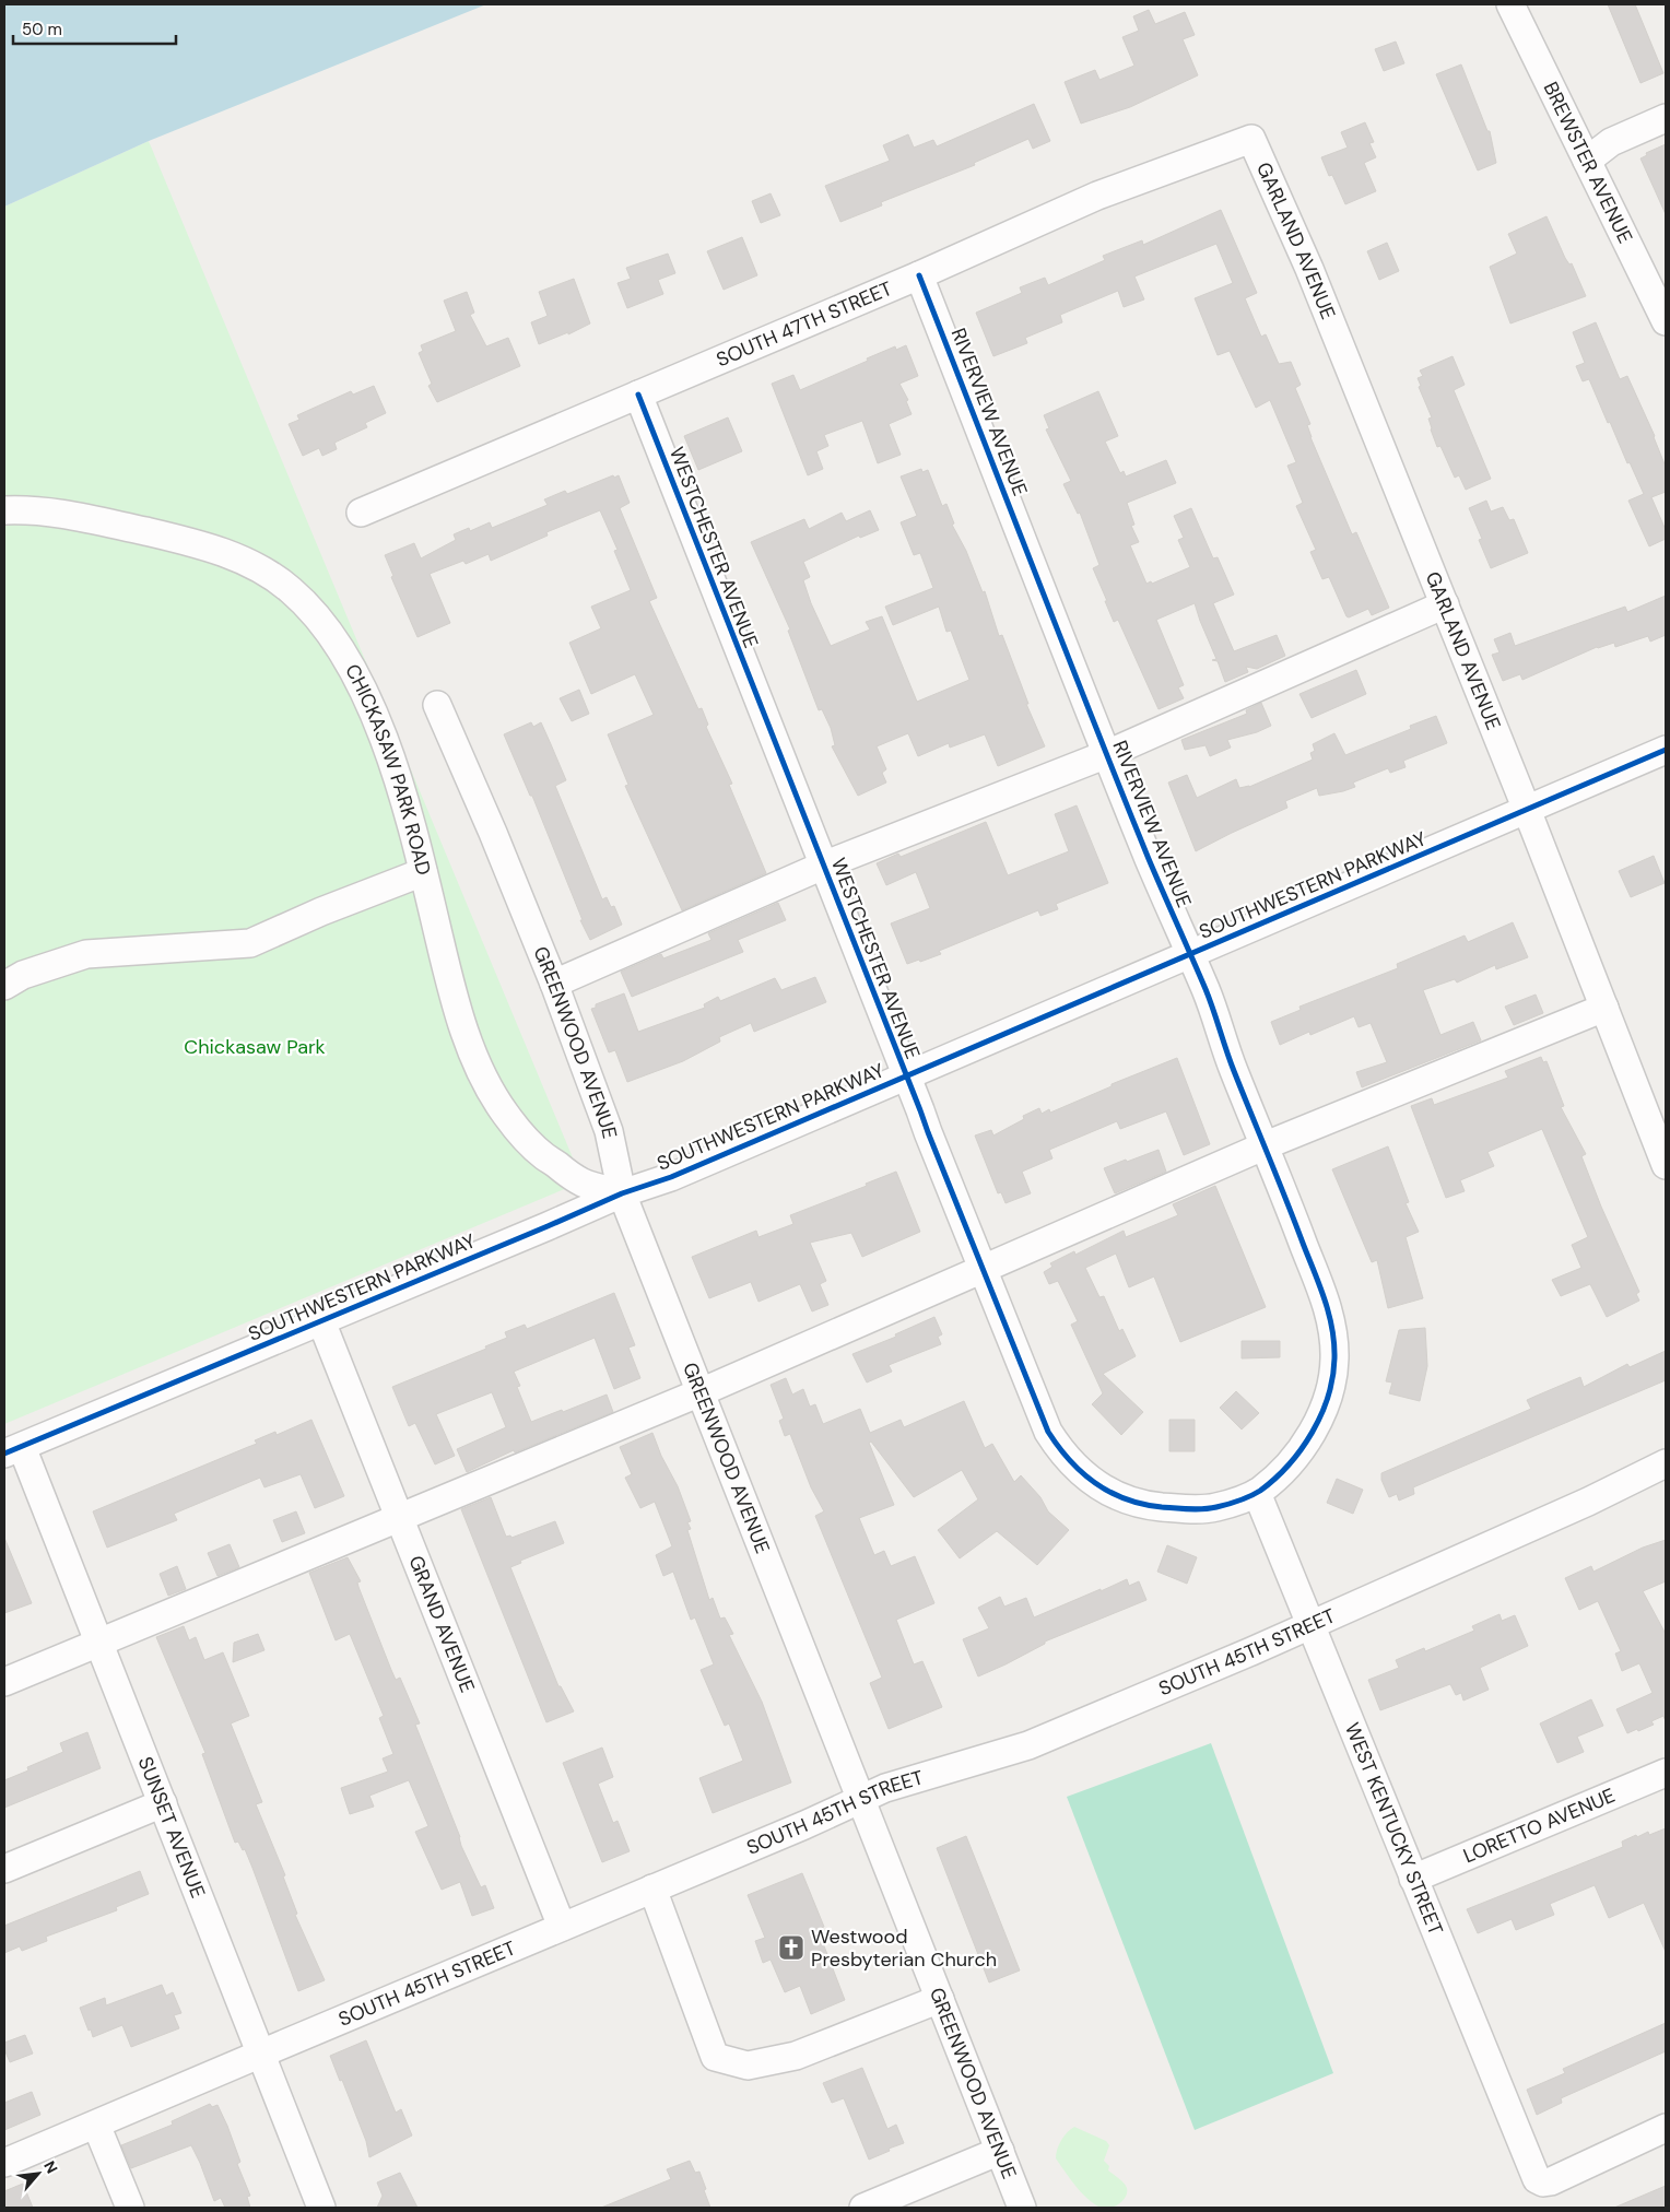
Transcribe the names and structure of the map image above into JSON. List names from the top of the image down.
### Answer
{
  "streets": {
    "street": [
      "BREWSTER AVENUE",
      "GARLAND AVENUE",
      "SOUTH 47TH STREET",
      "RIVERVIEW AVENUE",
      "WESTCHESTER AVENUE",
      "CHICKASAW PARK ROAD",
      "SOUTHWESTERN PARKWAY",
      "GREENWOOD AVENUE",
      "GRAND AVENUE",
      "SOUTH 45TH STREET",
      "LORETTO AVENUE",
      "SUNSET AVENUE",
      "WEST KENTUCKY STREET"
    ]
  },
  "crossings": [
    ["GARLAND AVENUE", "SOUTH 47TH STREET"],
    ["GARLAND AVENUE", "SOUTHWESTERN PARKWAY"],
    ["SOUTH 47TH STREET", "RIVERVIEW AVENUE"],
    ["SOUTH 47TH STREET", "WESTCHESTER AVENUE"],
    ["RIVERVIEW AVENUE", "WESTCHESTER AVENUE"],
    ["RIVERVIEW AVENUE", "SOUTHWESTERN PARKWAY"],
    ["RIVERVIEW AVENUE", "WEST KENTUCKY STREET"],
    ["WESTCHESTER AVENUE", "SOUTHWESTERN PARKWAY"],
    ["WESTCHESTER AVENUE", "WEST KENTUCKY STREET"],
    ["CHICKASAW PARK ROAD", "SOUTHWESTERN PARKWAY"],
    ["CHICKASAW PARK ROAD", "GREENWOOD AVENUE"],
    ["SOUTHWESTERN PARKWAY", "GREENWOOD AVENUE"],
    ["SOUTHWESTERN PARKWAY", "GRAND AVENUE"],
    ["SOUTHWESTERN PARKWAY", "SUNSET AVENUE"],
    ["GREENWOOD AVENUE", "SOUTH 45TH STREET"],
    ["GRAND AVENUE", "SOUTH 45TH STREET"],
    ["SOUTH 45TH STREET", "SUNSET AVENUE"],
    ["SOUTH 45TH STREET", "WEST KENTUCKY STREET"],
    ["LORETTO AVENUE", "WEST KENTUCKY STREET"]
  ],
  "parks": ["Chickasaw Park"],
  "places": {
    "church": ["Westwood Presbyterian Church"]
  },
  "scale_bar": "50 m",
  "north": "top right"
}
